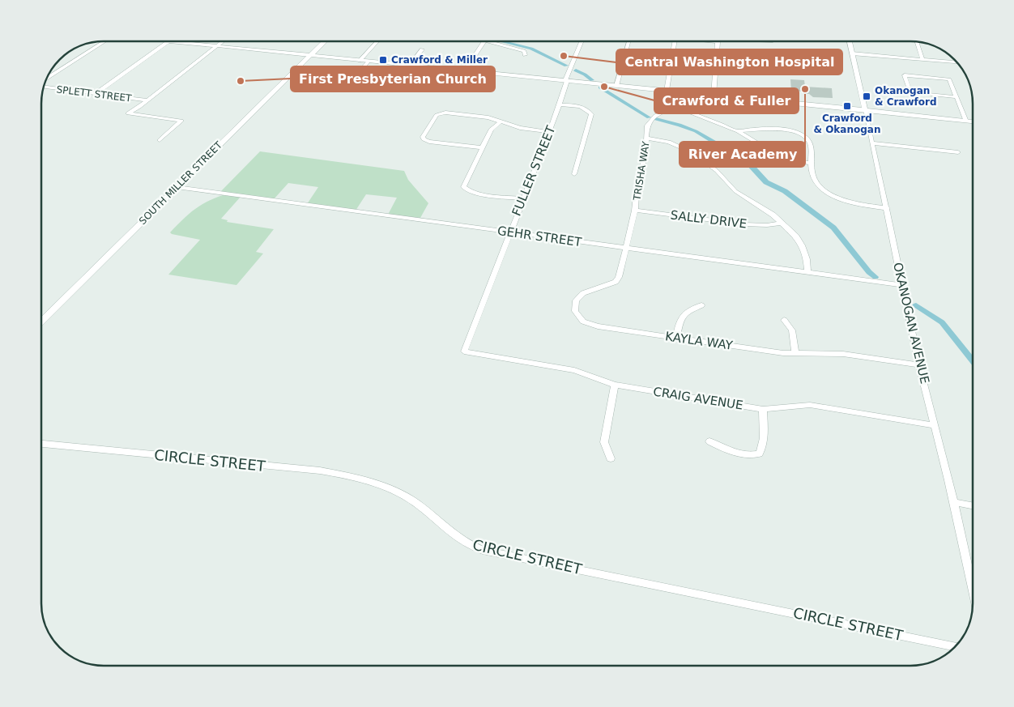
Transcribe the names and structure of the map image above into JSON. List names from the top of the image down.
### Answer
{
  "streets": {
    "street": [
      "SPLETT STREET",
      "FULLER STREET",
      "TRISHA WAY",
      "SOUTH MILLER STREET",
      "SALLY DRIVE",
      "GEHR STREET",
      "OKANOGAN AVENUE",
      "KAYLA WAY",
      "CRAIG AVENUE",
      "CIRCLE STREET"
    ]
  },
  "crossings": [
    ["FULLER STREET", "GEHR STREET"],
    ["FULLER STREET", "CRAIG AVENUE"],
    ["TRISHA WAY", "SALLY DRIVE"],
    ["TRISHA WAY", "GEHR STREET"],
    ["TRISHA WAY", "KAYLA WAY"],
    ["SOUTH MILLER STREET", "GEHR STREET"],
    ["GEHR STREET", "OKANOGAN AVENUE"],
    ["GEHR STREET", "KAYLA WAY"],
    ["OKANOGAN AVENUE", "KAYLA WAY"],
    ["OKANOGAN AVENUE", "CRAIG AVENUE"]
  ],
  "places": {
    "other": [
      "Central Washington Hospital",
      "First Presbyterian Church",
      "Crawford & Fuller",
      "River Academy"
    ],
    "transit": ["Crawford & Miller", "Okanogan & Crawford", "Crawford & Okanogan"]
  }
}
